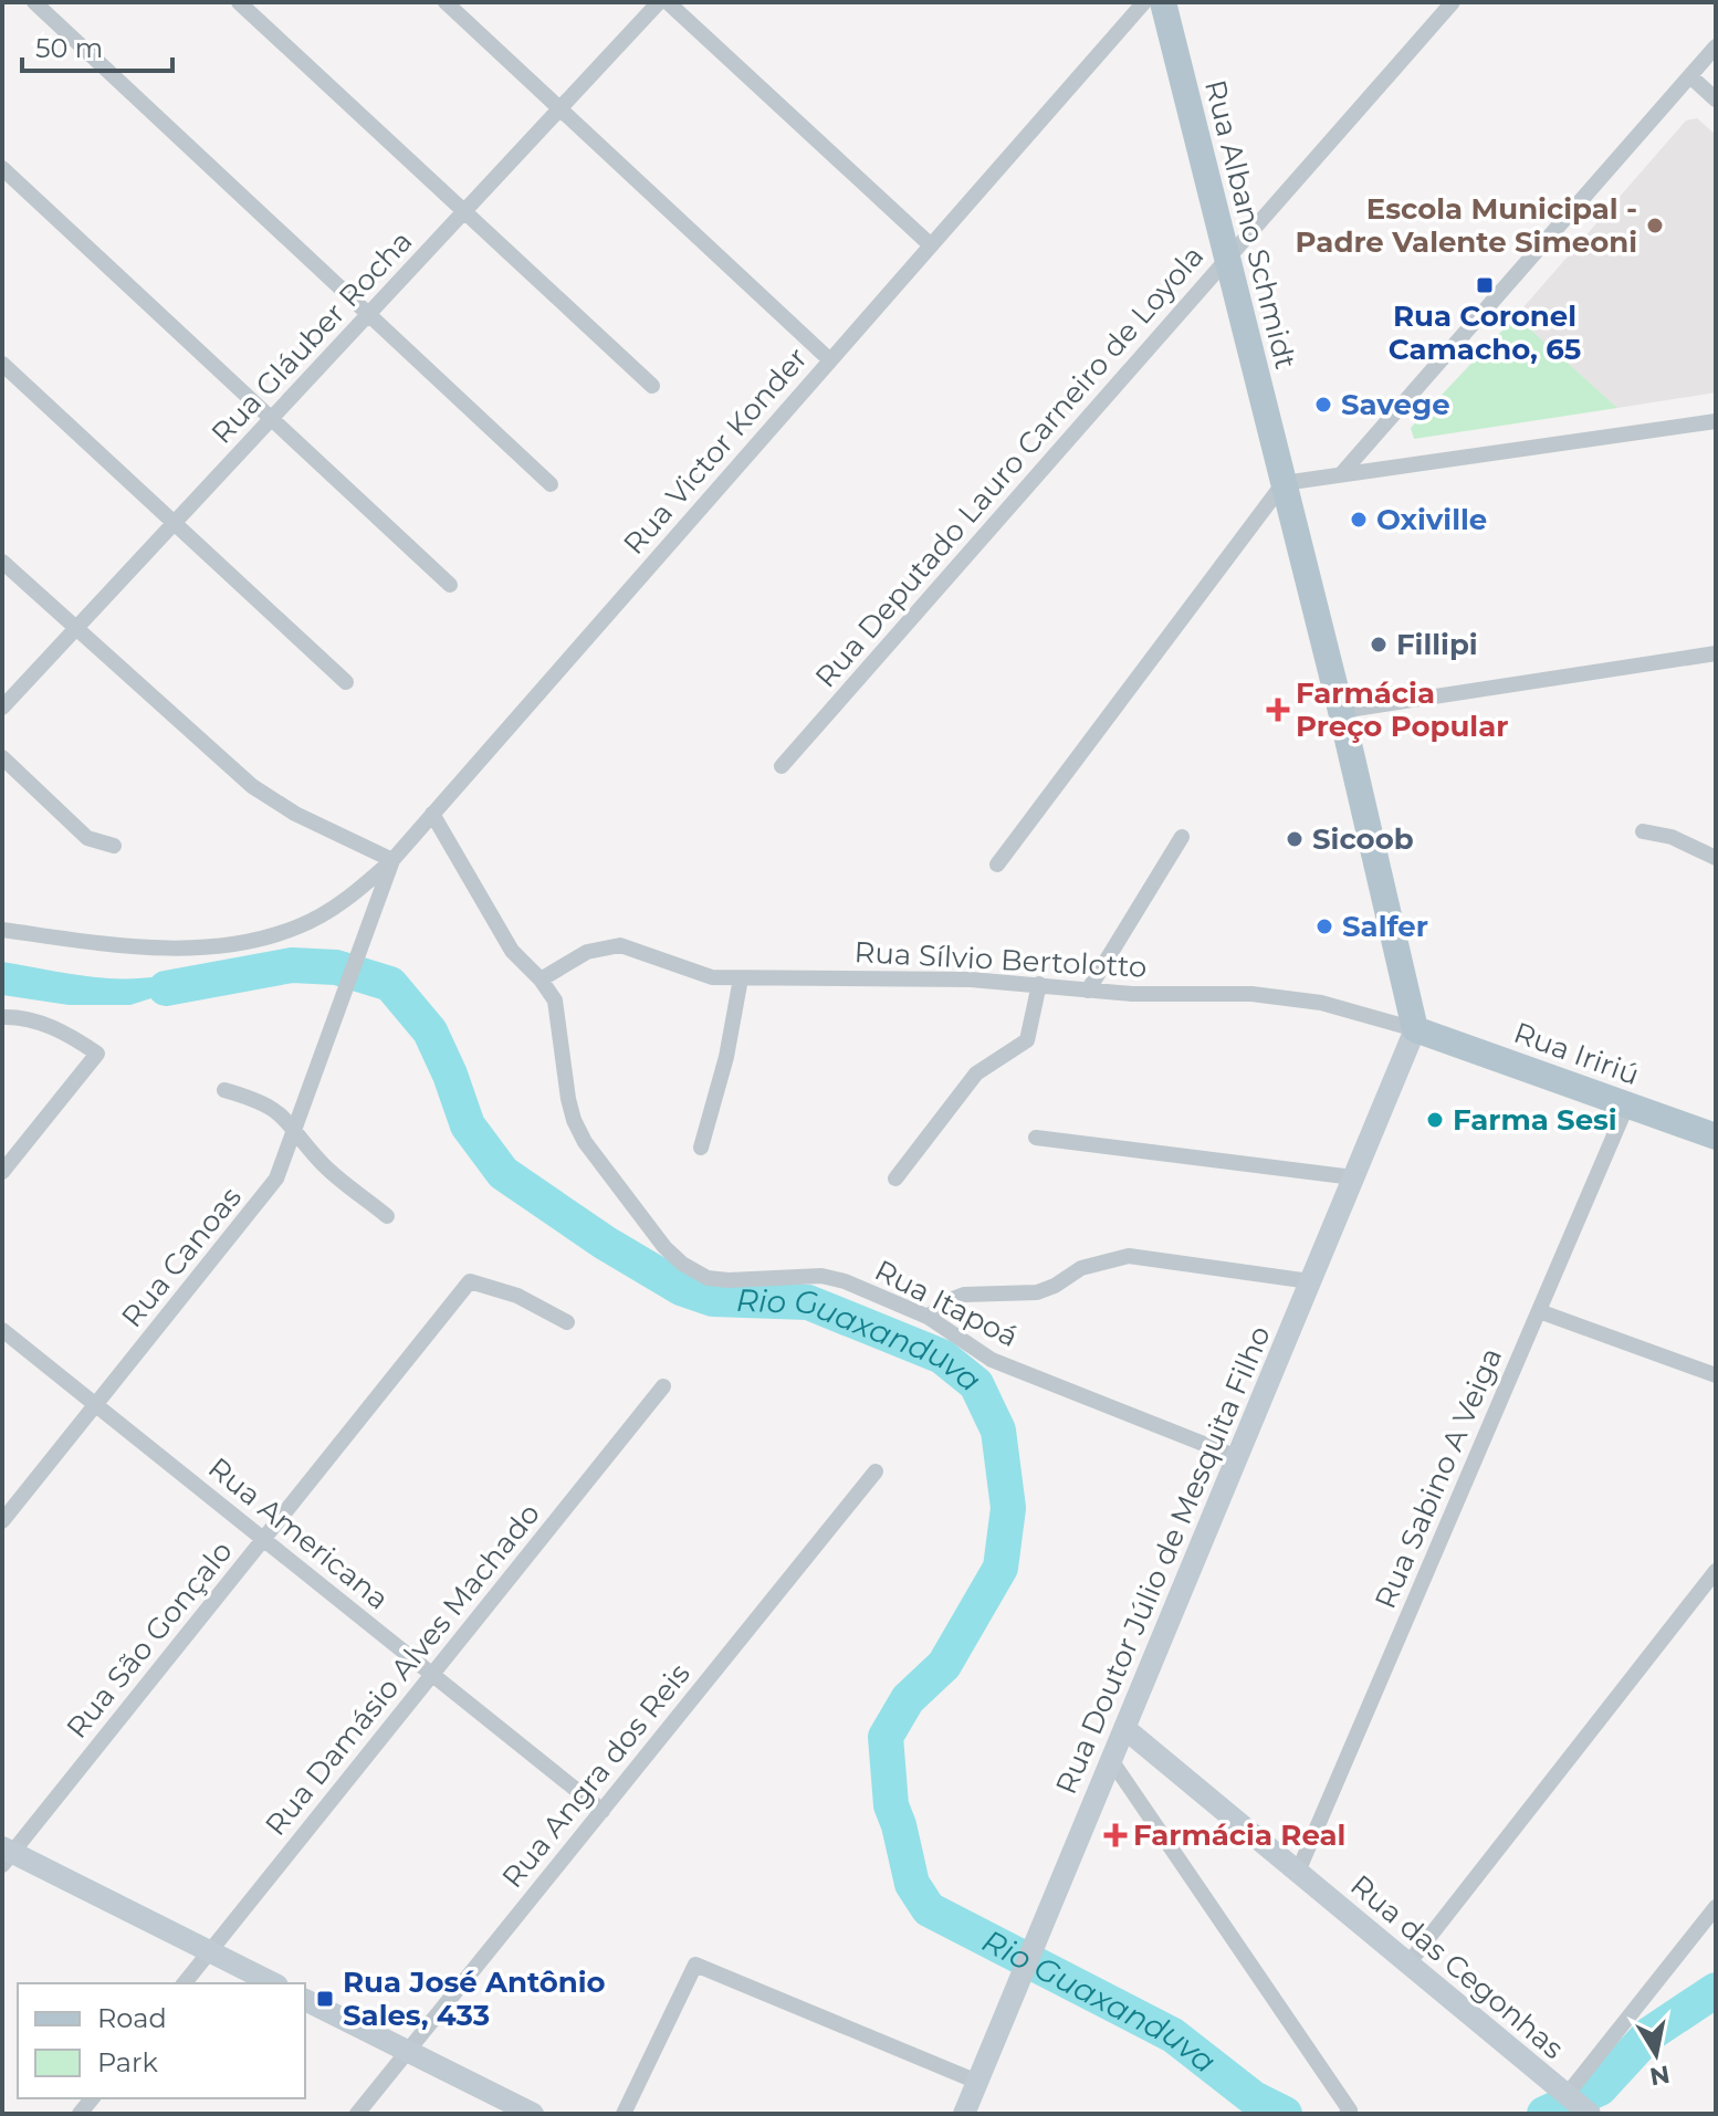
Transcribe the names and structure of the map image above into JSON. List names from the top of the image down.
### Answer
{
  "streets": {
    "main road": [
      "Rua Albano Schmidt",
      "Rua Iririú",
      "Rua Doutor Júlio de Mesquita Filho",
      "Rua das Cegonhas"
    ],
    "street": [
      "Rua Gláuber Rocha",
      "Rua Victor Konder",
      "Rua Deputado Lauro Carneiro de Loyola",
      "Rua Sílvio Bertolotto",
      "Rua Canoas",
      "Rua Itapoá",
      "Rua Sabino A Veiga",
      "Rua Americana",
      "Rua São Gonçalo",
      "Rua Damásio Alves Machado",
      "Rua Angra dos Reis"
    ]
  },
  "crossings": [
    ["Rua Albano Schmidt", "Rua Deputado Lauro Carneiro de Loyola"],
    ["Rua Albano Schmidt", "Rua Sílvio Bertolotto"],
    ["Rua Albano Schmidt", "Rua Iririú"],
    ["Rua Albano Schmidt", "Rua Doutor Júlio de Mesquita Filho"],
    ["Rua Victor Konder", "Rua Canoas"],
    ["Rua Victor Konder", "Rua Itapoá"],
    ["Rua Sílvio Bertolotto", "Rua Iririú"],
    ["Rua Sílvio Bertolotto", "Rua Itapoá"],
    ["Rua Sílvio Bertolotto", "Rua Doutor Júlio de Mesquita Filho"],
    ["Rua Iririú", "Rua Sabino A Veiga"],
    ["Rua Iririú", "Rua Doutor Júlio de Mesquita Filho"],
    ["Rua Canoas", "Rua Americana"],
    ["Rua Itapoá", "Rua Doutor Júlio de Mesquita Filho"],
    ["Rua Sabino A Veiga", "Rua das Cegonhas"],
    ["Rua Americana", "Rua São Gonçalo"],
    ["Rua Americana", "Rua Damásio Alves Machado"],
    ["Rua Americana", "Rua Angra dos Reis"],
    ["Rua Doutor Júlio de Mesquita Filho", "Rua das Cegonhas"]
  ],
  "water": ["Rio Guaxanduva"],
  "places": {
    "other": [
      "Escola Municipal - Padre Valente Simeoni",
      "Savege",
      "Oxiville",
      "Fillipi",
      "Sicoob",
      "Salfer",
      "Farma Sesi"
    ],
    "transit": ["Rua Coronel Camacho, 65", "Rua José Antônio Sales, 433"],
    "health": ["Farmácia Preço Popular", "Farmácia Real"]
  },
  "legend": ["Road", "Park"],
  "scale_bar": "50 m",
  "north": "bottom"
}
